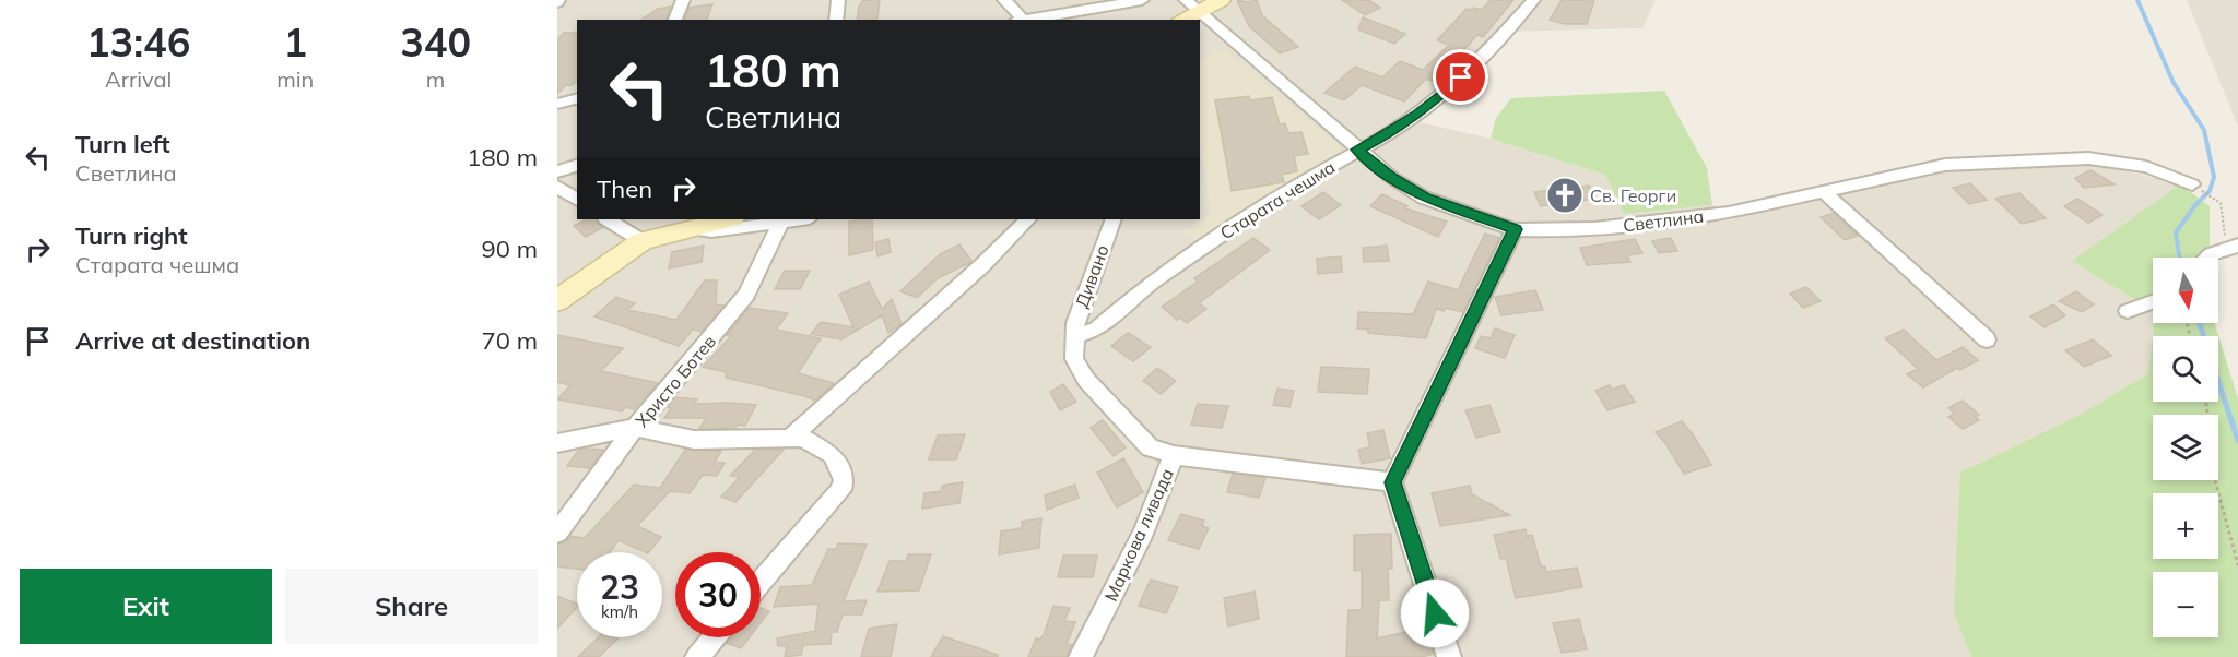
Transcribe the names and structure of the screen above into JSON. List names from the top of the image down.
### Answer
{
  "streets": {
    "street": [
      "Старата чешма",
      "Светлина",
      "Дивано",
      "Христо Ботев",
      "Маркова ливада"
    ]
  },
  "crossings": [
    ["Старата чешма", "Светлина"],
    ["Старата чешма", "Дивано"],
    ["Старата чешма", "Маркова ливада"],
    ["Дивано", "Маркова ливада"]
  ],
  "places": {
    "church": ["Св. Георги"]
  },
  "north": "bottom",
  "page": {
    "eta": [
      "13:46",
      "Arrival",
      "1",
      "min",
      "340",
      "m"
    ],
    "turn": ["180 m", "Светлина"],
    "list": [
      {
        "name": "Turn left",
        "note": "Светлина",
        "value": "180 m"
      },
      {
        "name": "Turn right",
        "note": "Старата чешма",
        "value": "90 m"
      },
      {
        "name": "Arrive at destination",
        "value": "70 m"
      }
    ],
    "then": "Then",
    "map_buttons": ["+", "−"],
    "speed": "23 km/h",
    "limit": "30",
    "buttons": ["Exit", "Share"]
  }
}
